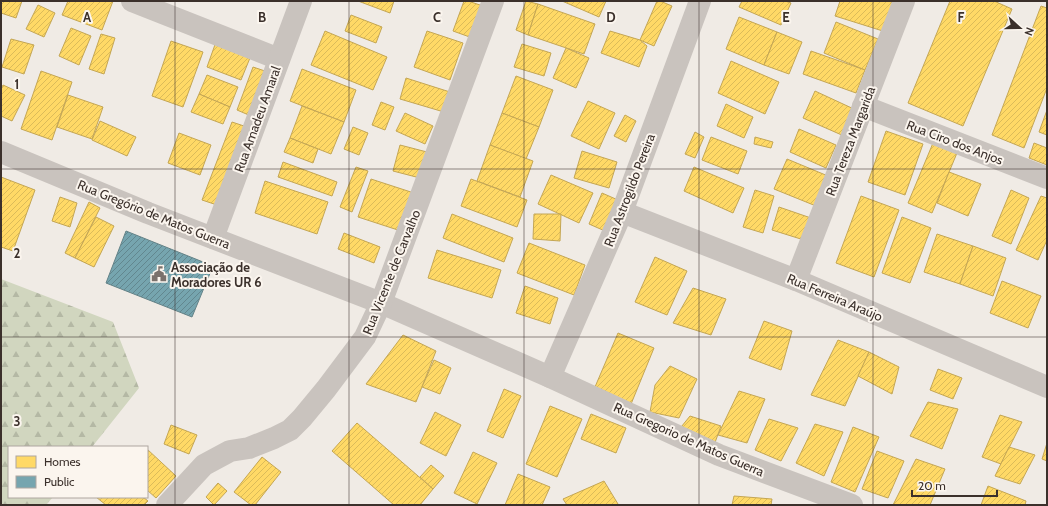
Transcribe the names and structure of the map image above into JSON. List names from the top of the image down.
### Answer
{
  "streets": {
    "street": [
      "Rua Amadeu Amaral",
      "Rua Tereza Margarida",
      "Rua Ciro dos Anjos",
      "Rua Astrogildo Pereira",
      "Rua Gregório de Matos Guerra",
      "Rua Vicente de Carvalho",
      "Rua Ferreira Araújo",
      "Rua Gregorio de Matos Guerra"
    ]
  },
  "crossings": [
    ["Rua Amadeu Amaral", "Rua Gregório de Matos Guerra"],
    ["Rua Tereza Margarida", "Rua Ciro dos Anjos"],
    ["Rua Tereza Margarida", "Rua Ferreira Araújo"],
    ["Rua Astrogildo Pereira", "Rua Gregório de Matos Guerra"],
    ["Rua Astrogildo Pereira", "Rua Ferreira Araújo"],
    ["Rua Astrogildo Pereira", "Rua Gregorio de Matos Guerra"],
    ["Rua Gregório de Matos Guerra", "Rua Vicente de Carvalho"],
    ["Rua Gregório de Matos Guerra", "Rua Gregorio de Matos Guerra"]
  ],
  "places": {
    "public building": ["Associação de Moradores UR 6"]
  },
  "legend": ["Homes", "Public"],
  "scale_bar": "20 m",
  "north": "right",
  "grid": {
    "columns": [
      "A",
      "B",
      "C",
      "D",
      "E",
      "F"
    ],
    "rows": ["1", "2", "3"]
  }
}
